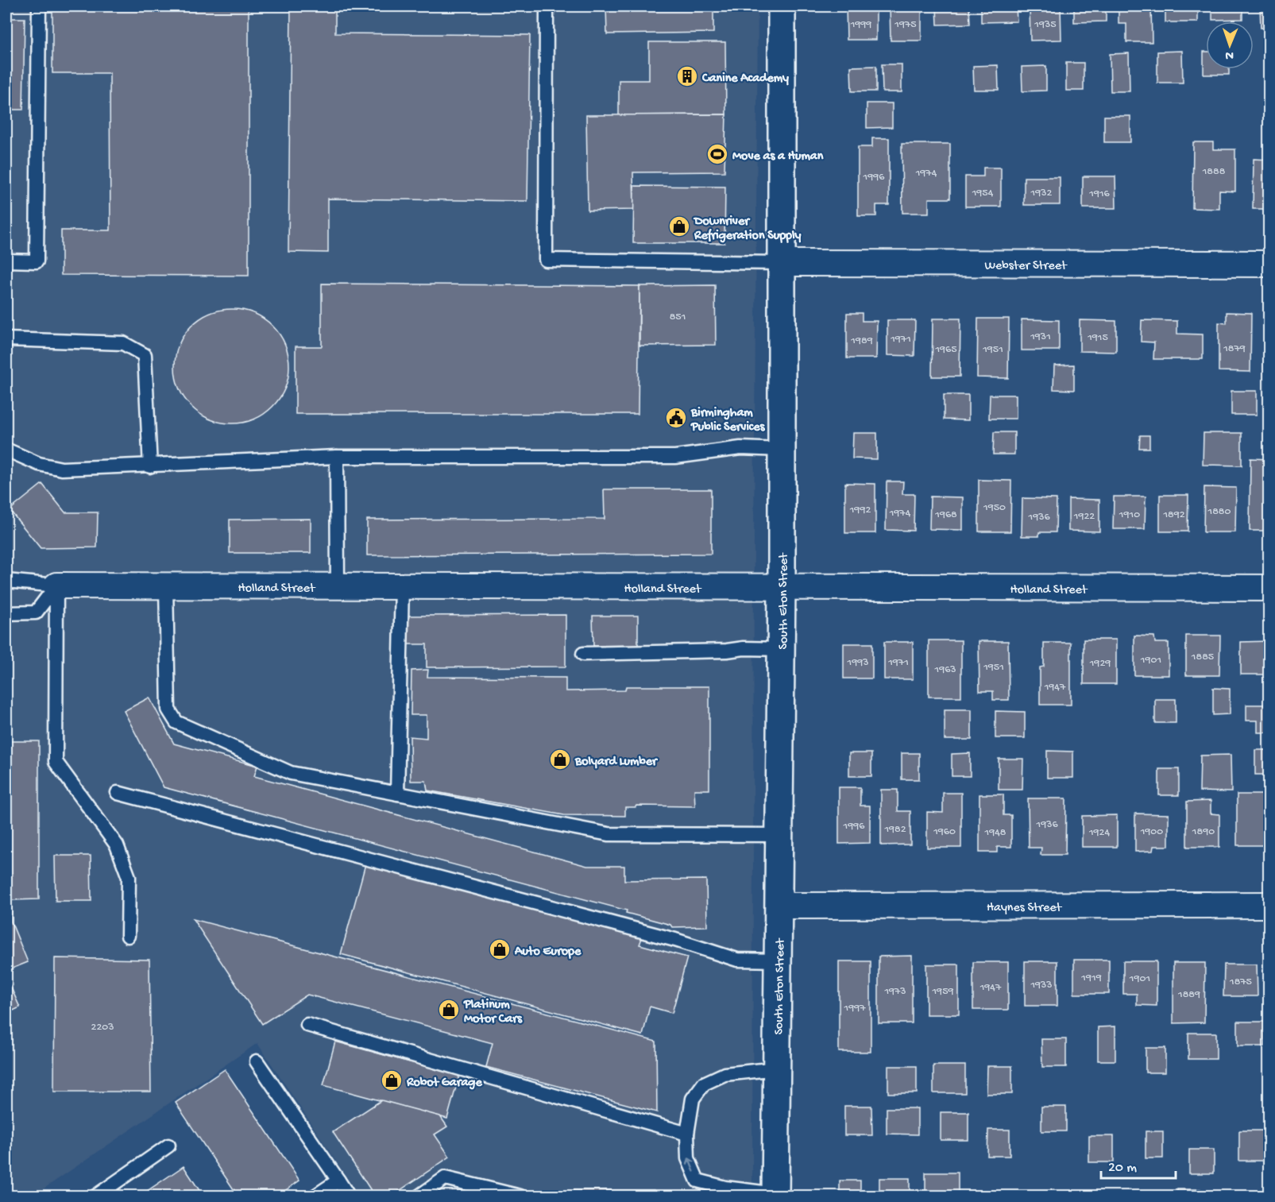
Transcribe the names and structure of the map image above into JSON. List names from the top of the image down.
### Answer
{
  "streets": {
    "street": [
      "Webster Street",
      "Holland Street",
      "South Eton Street",
      "Haynes Street"
    ]
  },
  "crossings": [
    ["Webster Street", "South Eton Street"],
    ["Holland Street", "South Eton Street"],
    ["South Eton Street", "Haynes Street"]
  ],
  "places": {
    "building": ["Canine Academy"],
    "sports": ["Move as a Human"],
    "shop": [
      "Downriver Refrigeration Supply",
      "Bolyard Lumber",
      "Auto Europe",
      "Platinum Motor Cars",
      "Robot Garage"
    ],
    "public building": ["Birmingham Public Services"]
  },
  "house_numbers": [
    "1999",
    "1975",
    "1935",
    "1888",
    "1974",
    "1996",
    "1954",
    "1932",
    "1916",
    "851",
    "1931",
    "1915",
    "1971",
    "1989",
    "1879",
    "1965",
    "1951",
    "1950",
    "1992",
    "1880",
    "1974",
    "1968",
    "1910",
    "1892",
    "1922",
    "1936",
    "1885",
    "1901",
    "1993",
    "1971",
    "1929",
    "1951",
    "1963",
    "1947",
    "1936",
    "1996",
    "1982",
    "1960",
    "1900",
    "1890",
    "1948",
    "1924",
    "1919",
    "1901",
    "1875",
    "1933",
    "1947",
    "1973",
    "1959",
    "1889",
    "1997",
    "2203"
  ],
  "scale_bar": "20 m",
  "north": "bottom"
}
